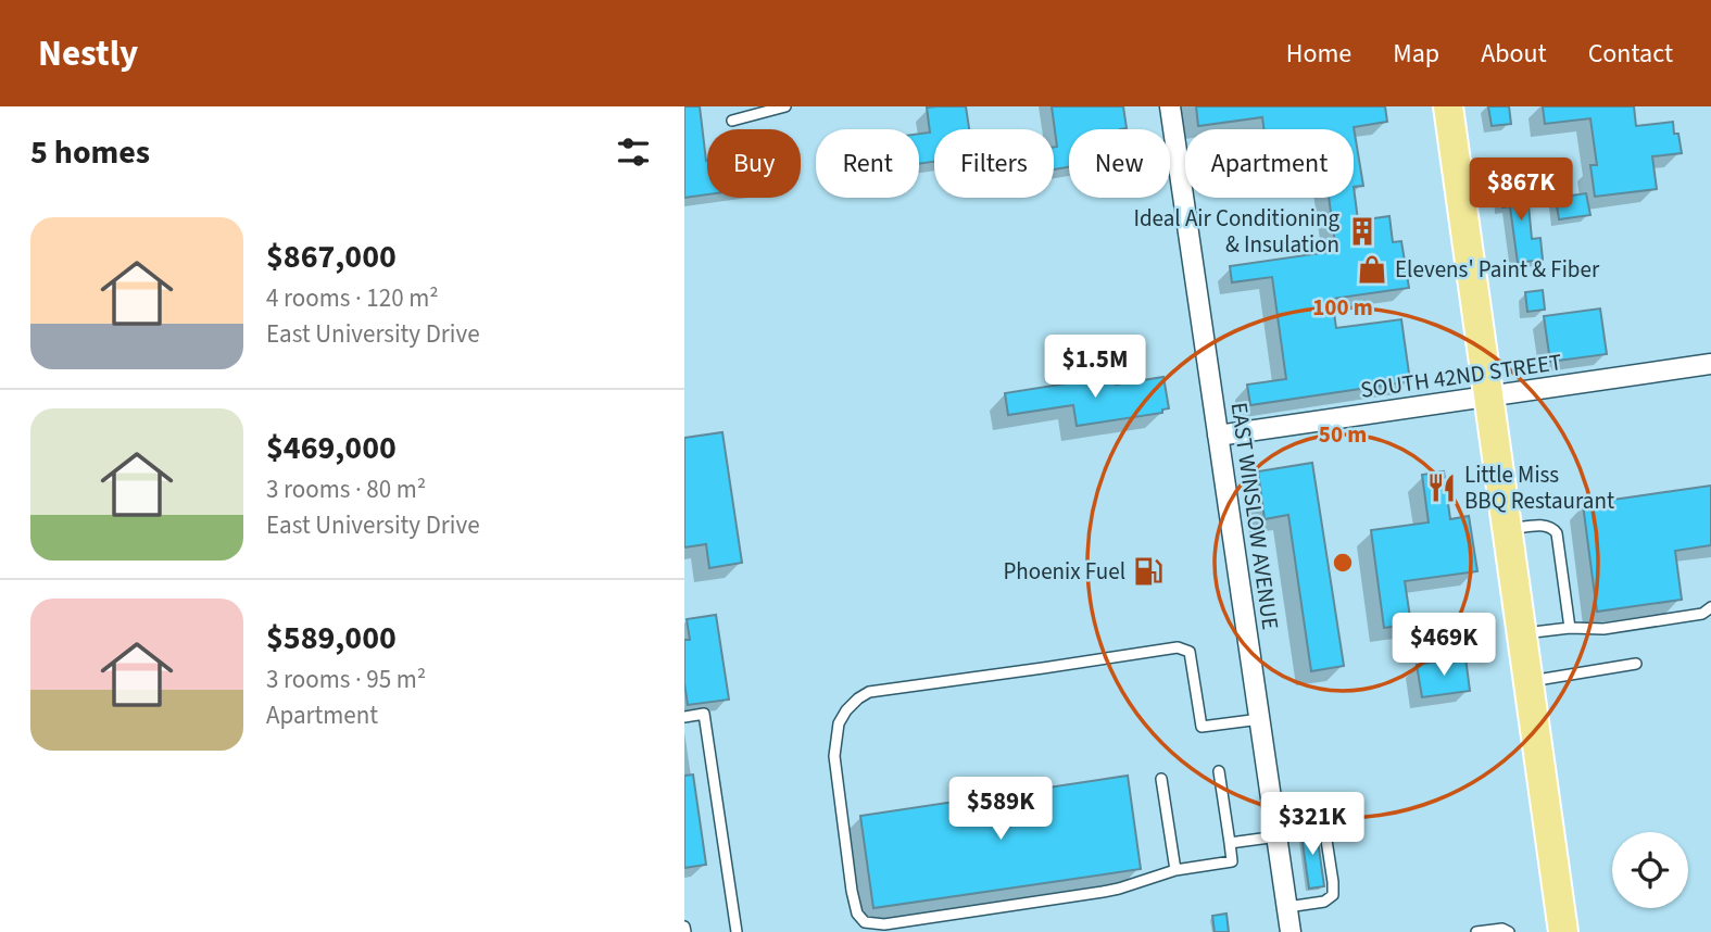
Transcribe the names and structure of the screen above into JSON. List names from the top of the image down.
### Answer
{
  "streets": {
    "street": ["SOUTH 42ND STREET", "EAST WINSLOW AVENUE"]
  },
  "crossings": [
    ["SOUTH 42ND STREET", "EAST WINSLOW AVENUE"]
  ],
  "places": {
    "building": ["Ideal Air Conditioning & Insulation"],
    "shop": ["Elevens' Paint & Fiber"],
    "restaurant": ["Little Miss BBQ Restaurant"],
    "fuel station": ["Phoenix Fuel"]
  },
  "page": {
    "header": "Nestly",
    "nav": [
      "Home",
      "Map",
      "About",
      "Contact"
    ],
    "heading": "5 homes",
    "chip": [
      "Buy",
      "Rent",
      "Filters",
      "New",
      "Apartment"
    ],
    "price": [
      "$867K",
      "$1.5M",
      "$469K",
      "$589K",
      "$321K"
    ],
    "list": [
      {
        "name": "$867,000",
        "note": "4 rooms · 120 m² · East University Drive"
      },
      {
        "name": "$469,000",
        "note": "3 rooms · 80 m² · East University Drive"
      },
      {
        "name": "$589,000",
        "note": "3 rooms · 95 m² · Apartment"
      }
    ]
  },
  "rings": ["100 m", "50 m"]
}
